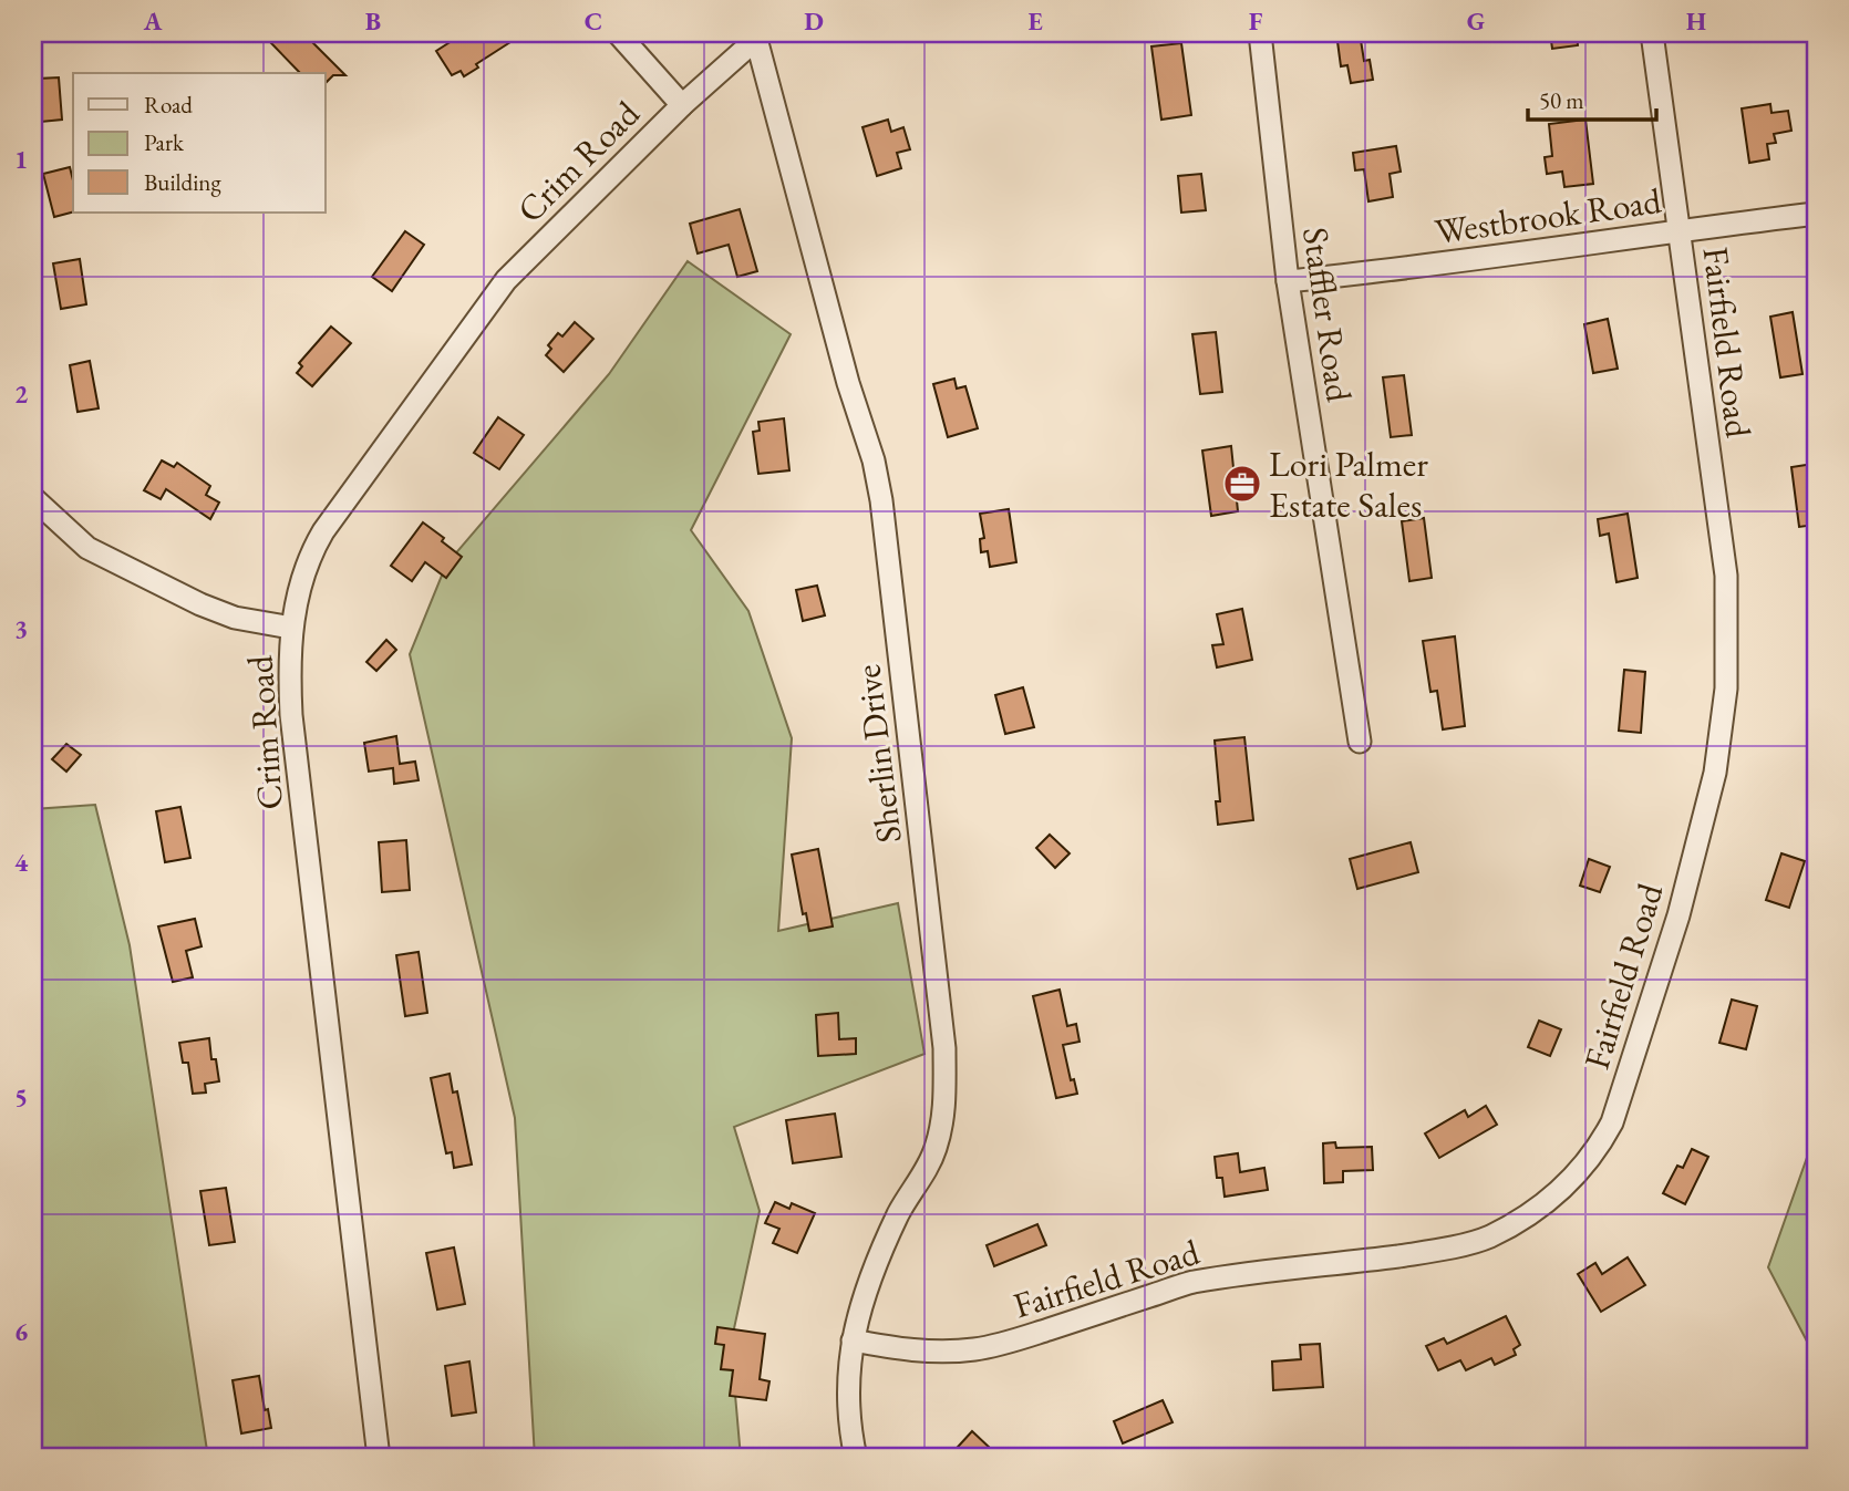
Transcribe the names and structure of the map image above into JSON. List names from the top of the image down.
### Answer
{
  "streets": {
    "street": [
      "Crim Road",
      "Westbrook Road",
      "Staffler Road",
      "Fairfield Road",
      "Sherlin Drive"
    ]
  },
  "crossings": [
    ["Crim Road", "Sherlin Drive"],
    ["Westbrook Road", "Staffler Road"],
    ["Westbrook Road", "Fairfield Road"],
    ["Fairfield Road", "Sherlin Drive"]
  ],
  "places": {
    "office": ["Lori Palmer Estate Sales"]
  },
  "legend": ["Road", "Park", "Building"],
  "scale_bar": "50 m",
  "grid": {
    "columns": [
      "A",
      "B",
      "C",
      "D",
      "E",
      "F",
      "G",
      "H"
    ],
    "rows": [
      "1",
      "2",
      "3",
      "4",
      "5",
      "6"
    ]
  }
}
